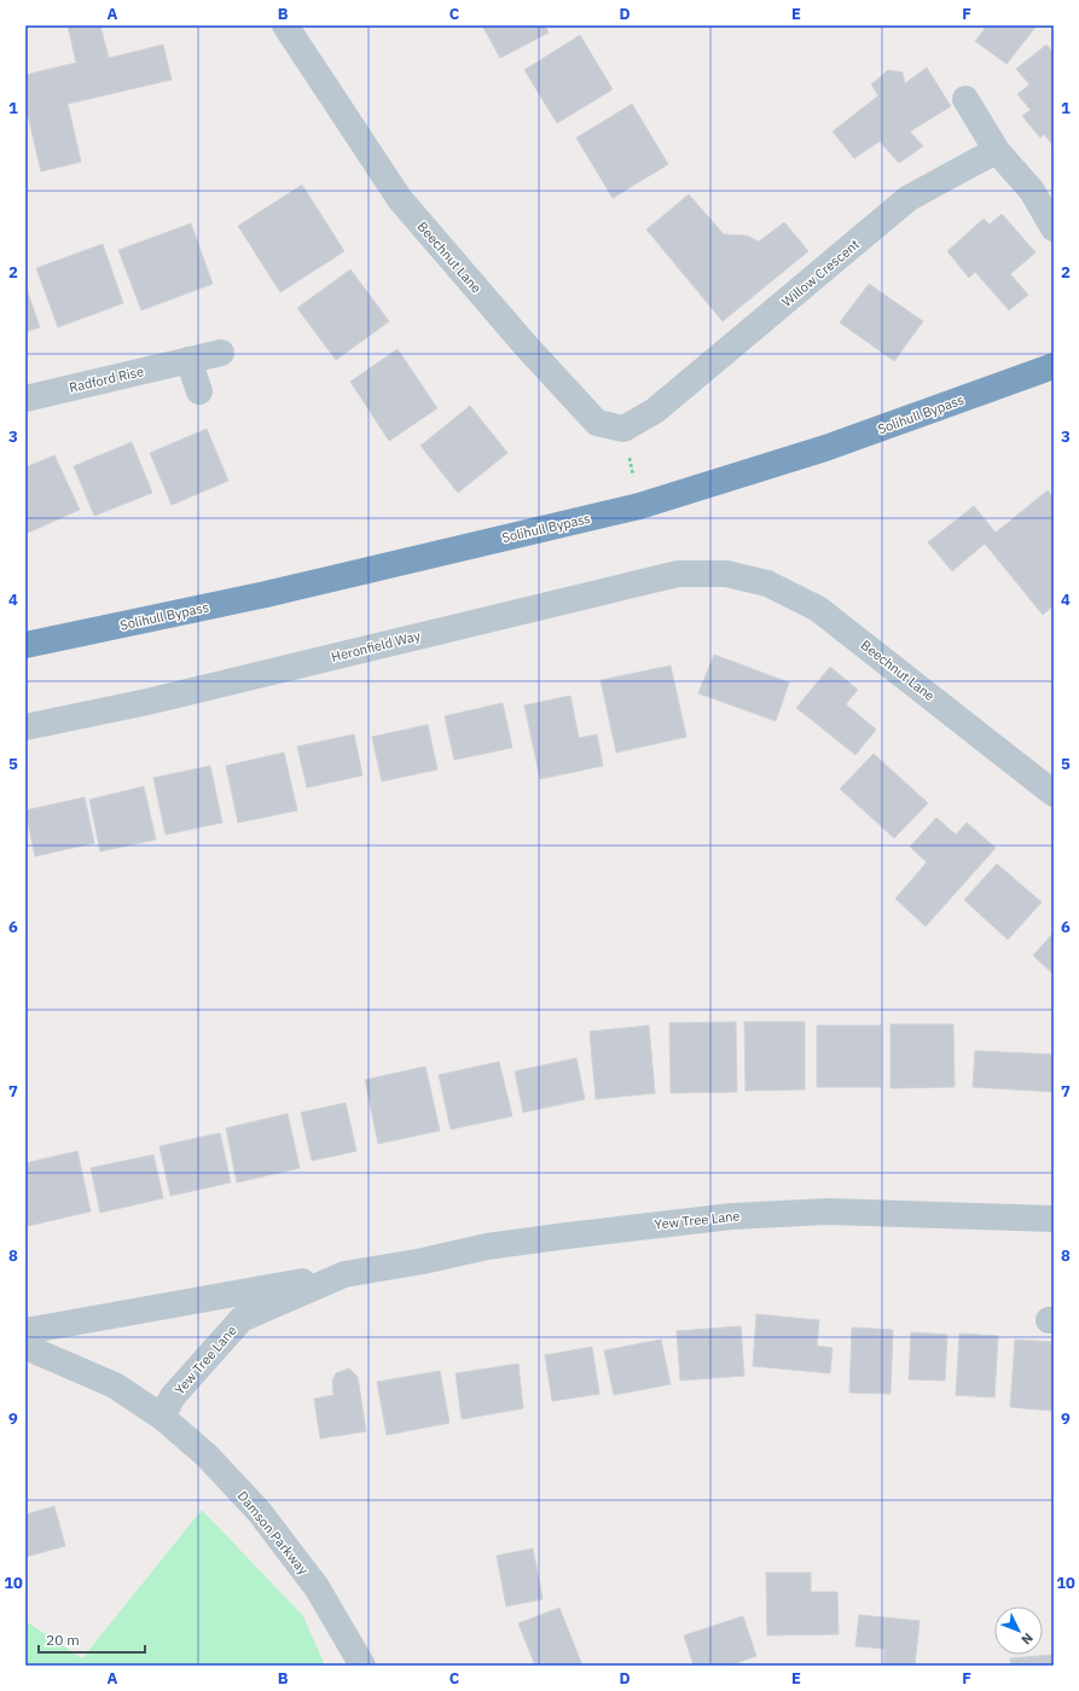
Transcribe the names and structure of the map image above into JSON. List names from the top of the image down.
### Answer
{
  "streets": {
    "highway": ["Solihull Bypass"],
    "street": [
      "Beechnut Lane",
      "Willow Crescent",
      "Radford Rise",
      "Heronfield Way",
      "Yew Tree Lane",
      "Damson Parkway"
    ]
  },
  "crossings": [
    ["Beechnut Lane", "Willow Crescent"],
    ["Beechnut Lane", "Heronfield Way"],
    ["Yew Tree Lane", "Damson Parkway"]
  ],
  "scale_bar": "20 m",
  "north": "bottom right",
  "grid": {
    "columns": [
      "A",
      "B",
      "C",
      "D",
      "E",
      "F"
    ],
    "rows": [
      "1",
      "2",
      "3",
      "4",
      "5",
      "6",
      "7",
      "8",
      "9",
      "10"
    ]
  }
}
